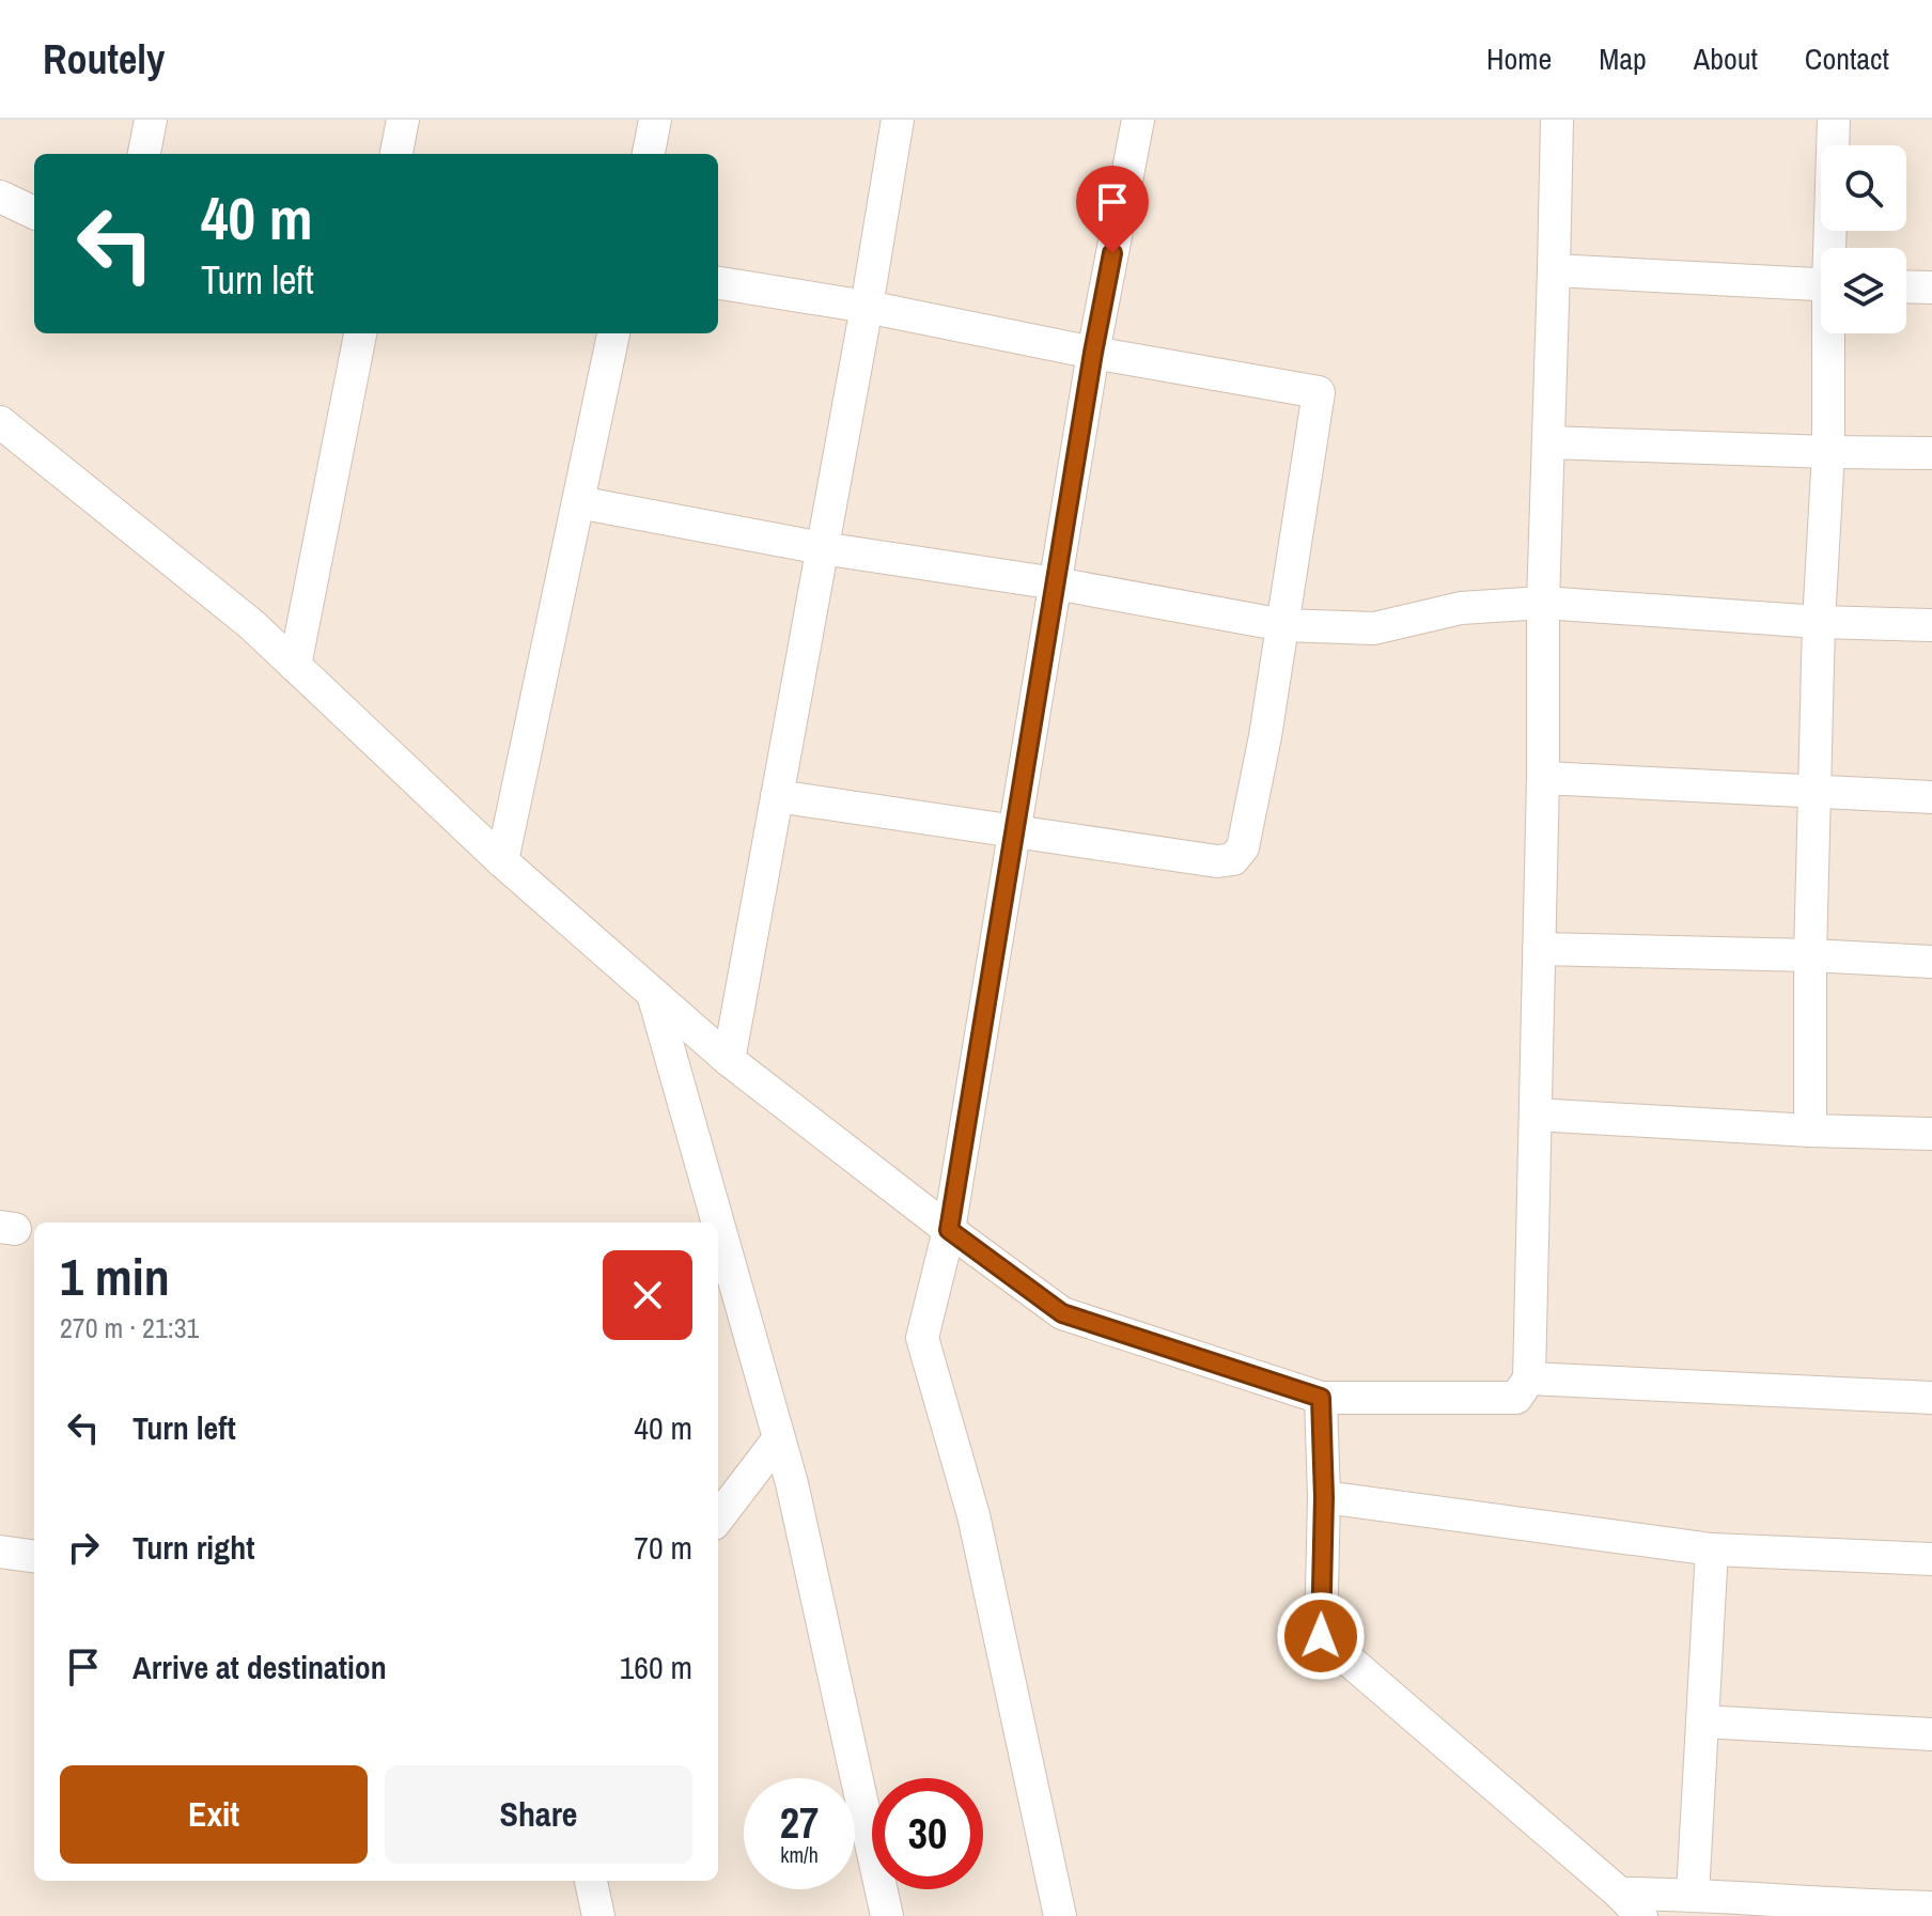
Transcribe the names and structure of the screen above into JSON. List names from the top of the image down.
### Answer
{
  "page": {
    "header": "Routely",
    "nav": [
      "Home",
      "Map",
      "About",
      "Contact"
    ],
    "turn": ["40 m", "Turn left"],
    "heading": ["1 min", "270 m · 21:31"],
    "list": [
      {
        "name": "Turn left",
        "value": "40 m"
      },
      {
        "name": "Turn right",
        "value": "70 m"
      },
      {
        "name": "Arrive at destination",
        "value": "160 m"
      }
    ],
    "buttons": ["Exit", "Share"],
    "speed": "27 km/h",
    "limit": "30"
  }
}
